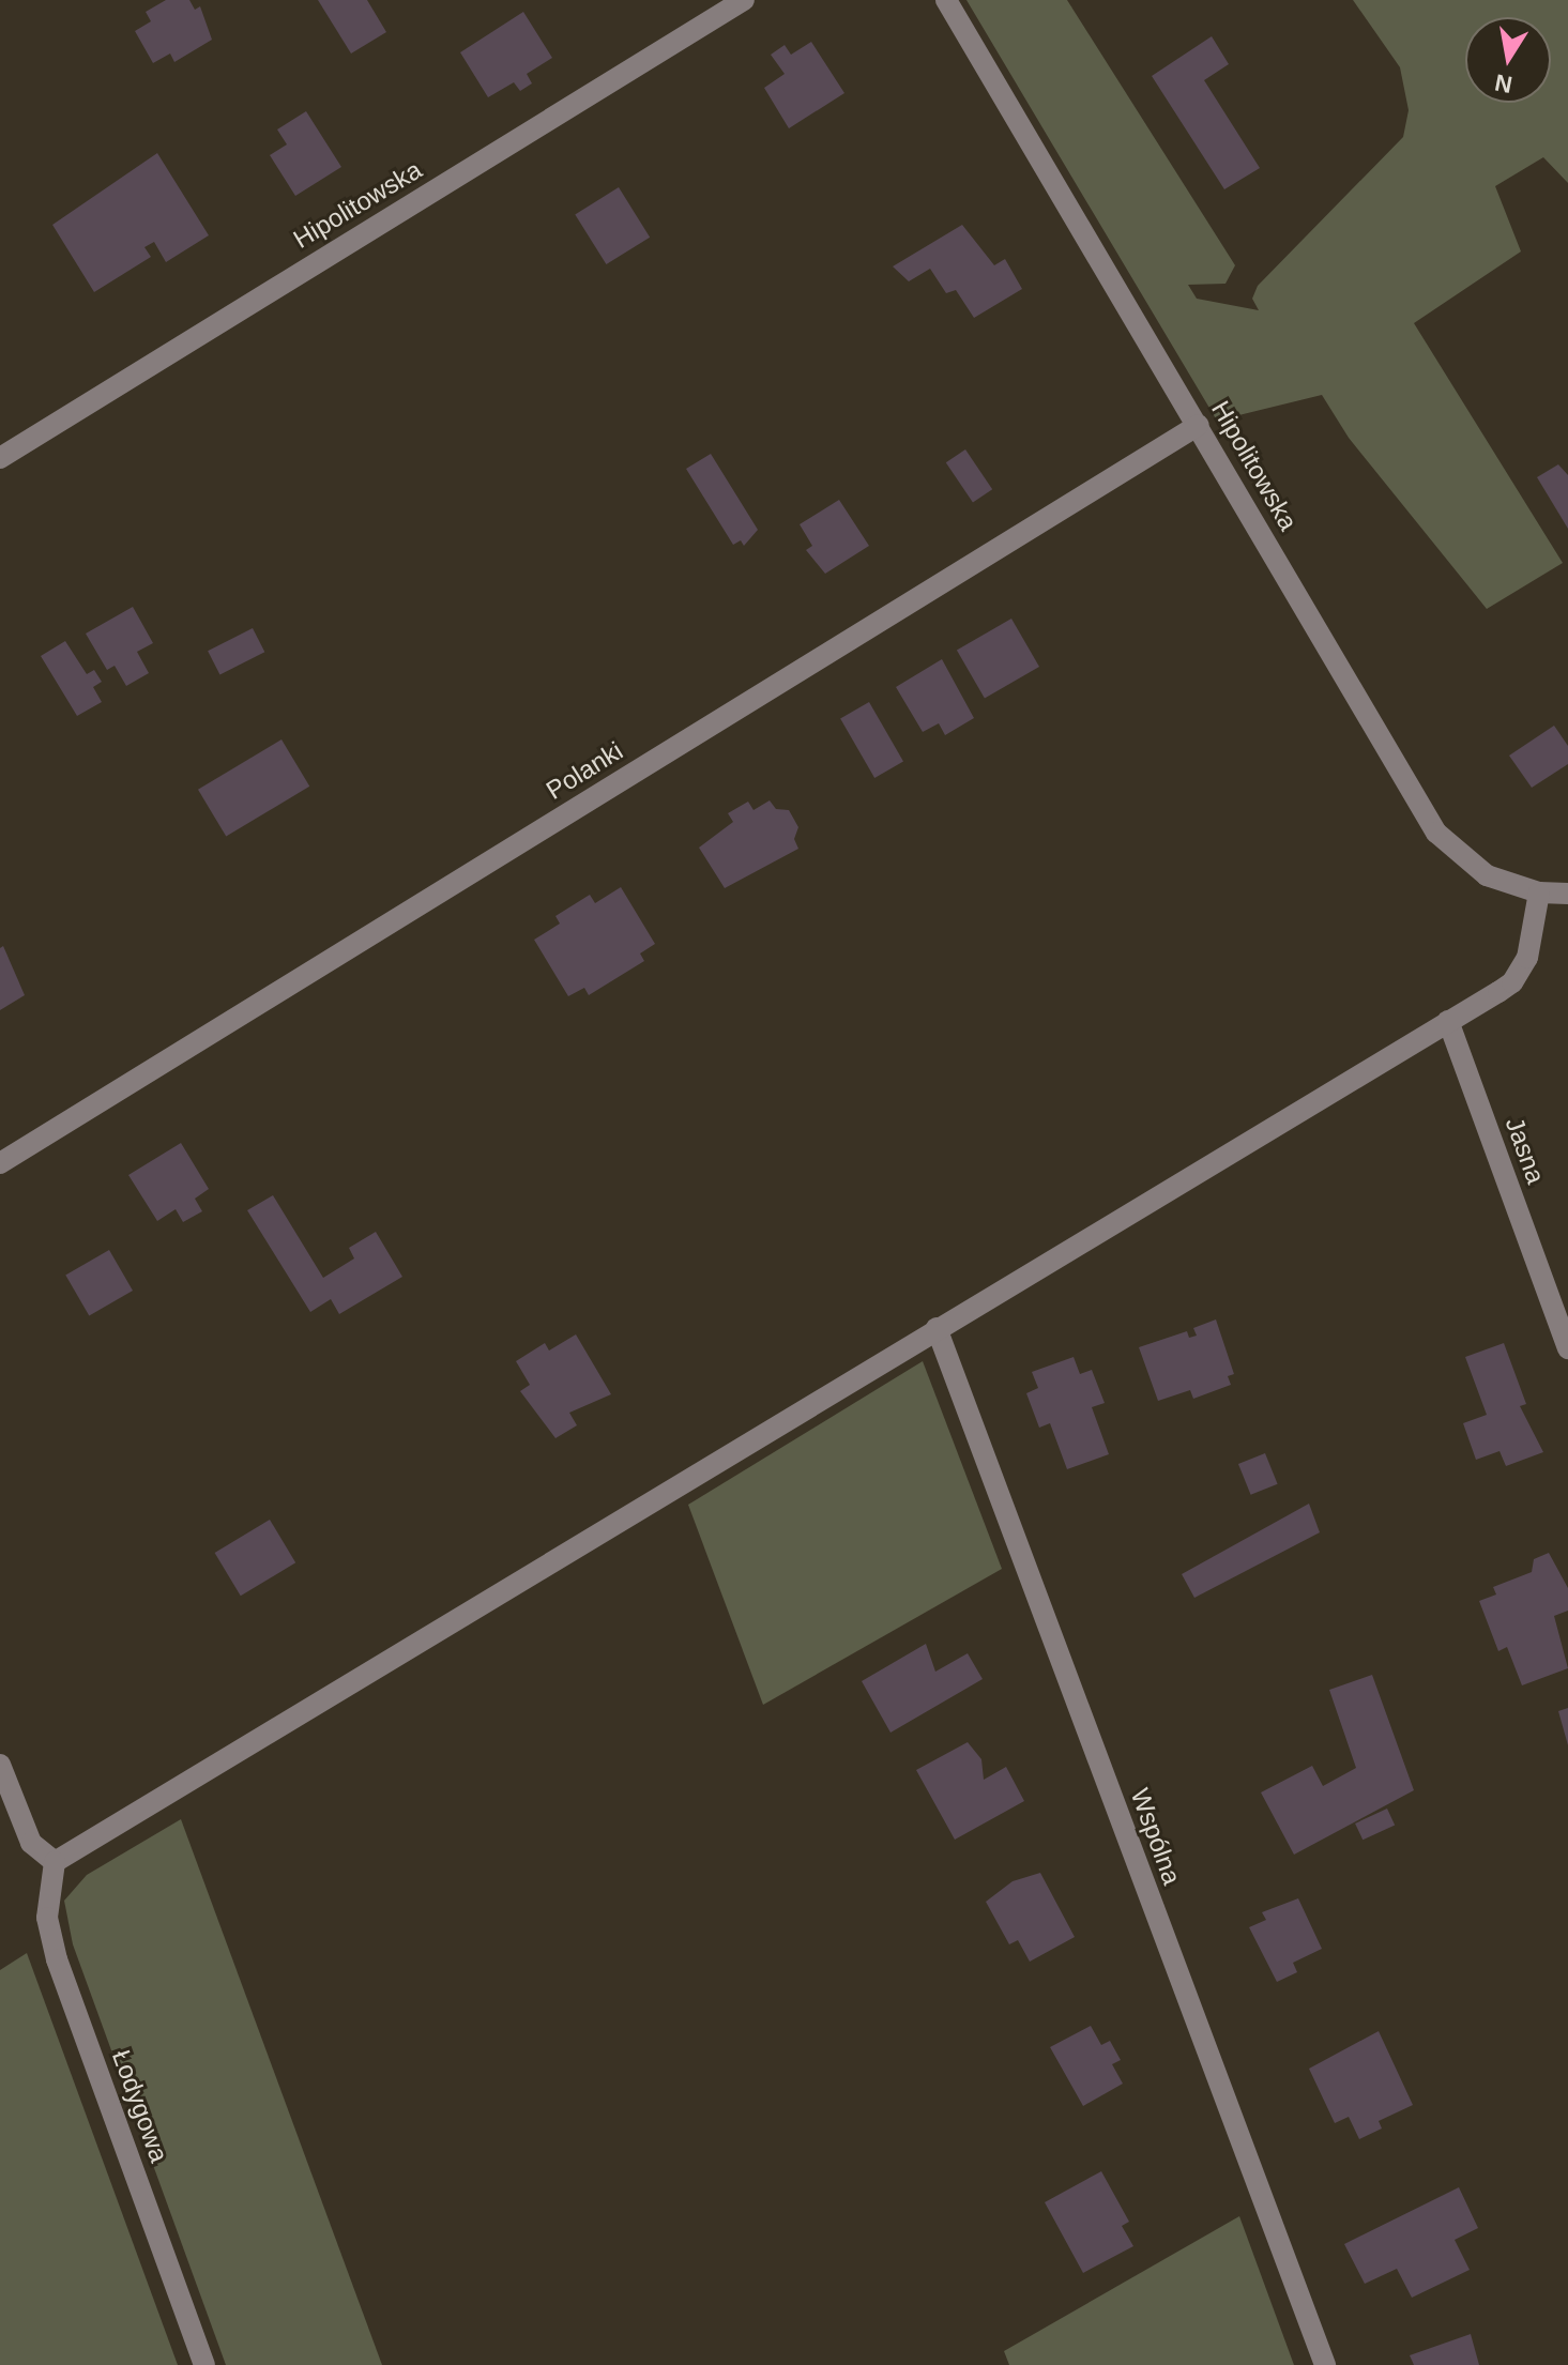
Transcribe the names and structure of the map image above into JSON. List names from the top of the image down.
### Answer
{
  "streets": {
    "street": [
      "Hipolitowska",
      "Polanki",
      "Jasna",
      "Wspólna",
      "Łodygowa"
    ]
  },
  "crossings": [
    ["Hipolitowska", "Polanki"]
  ],
  "north": "bottom"
}
